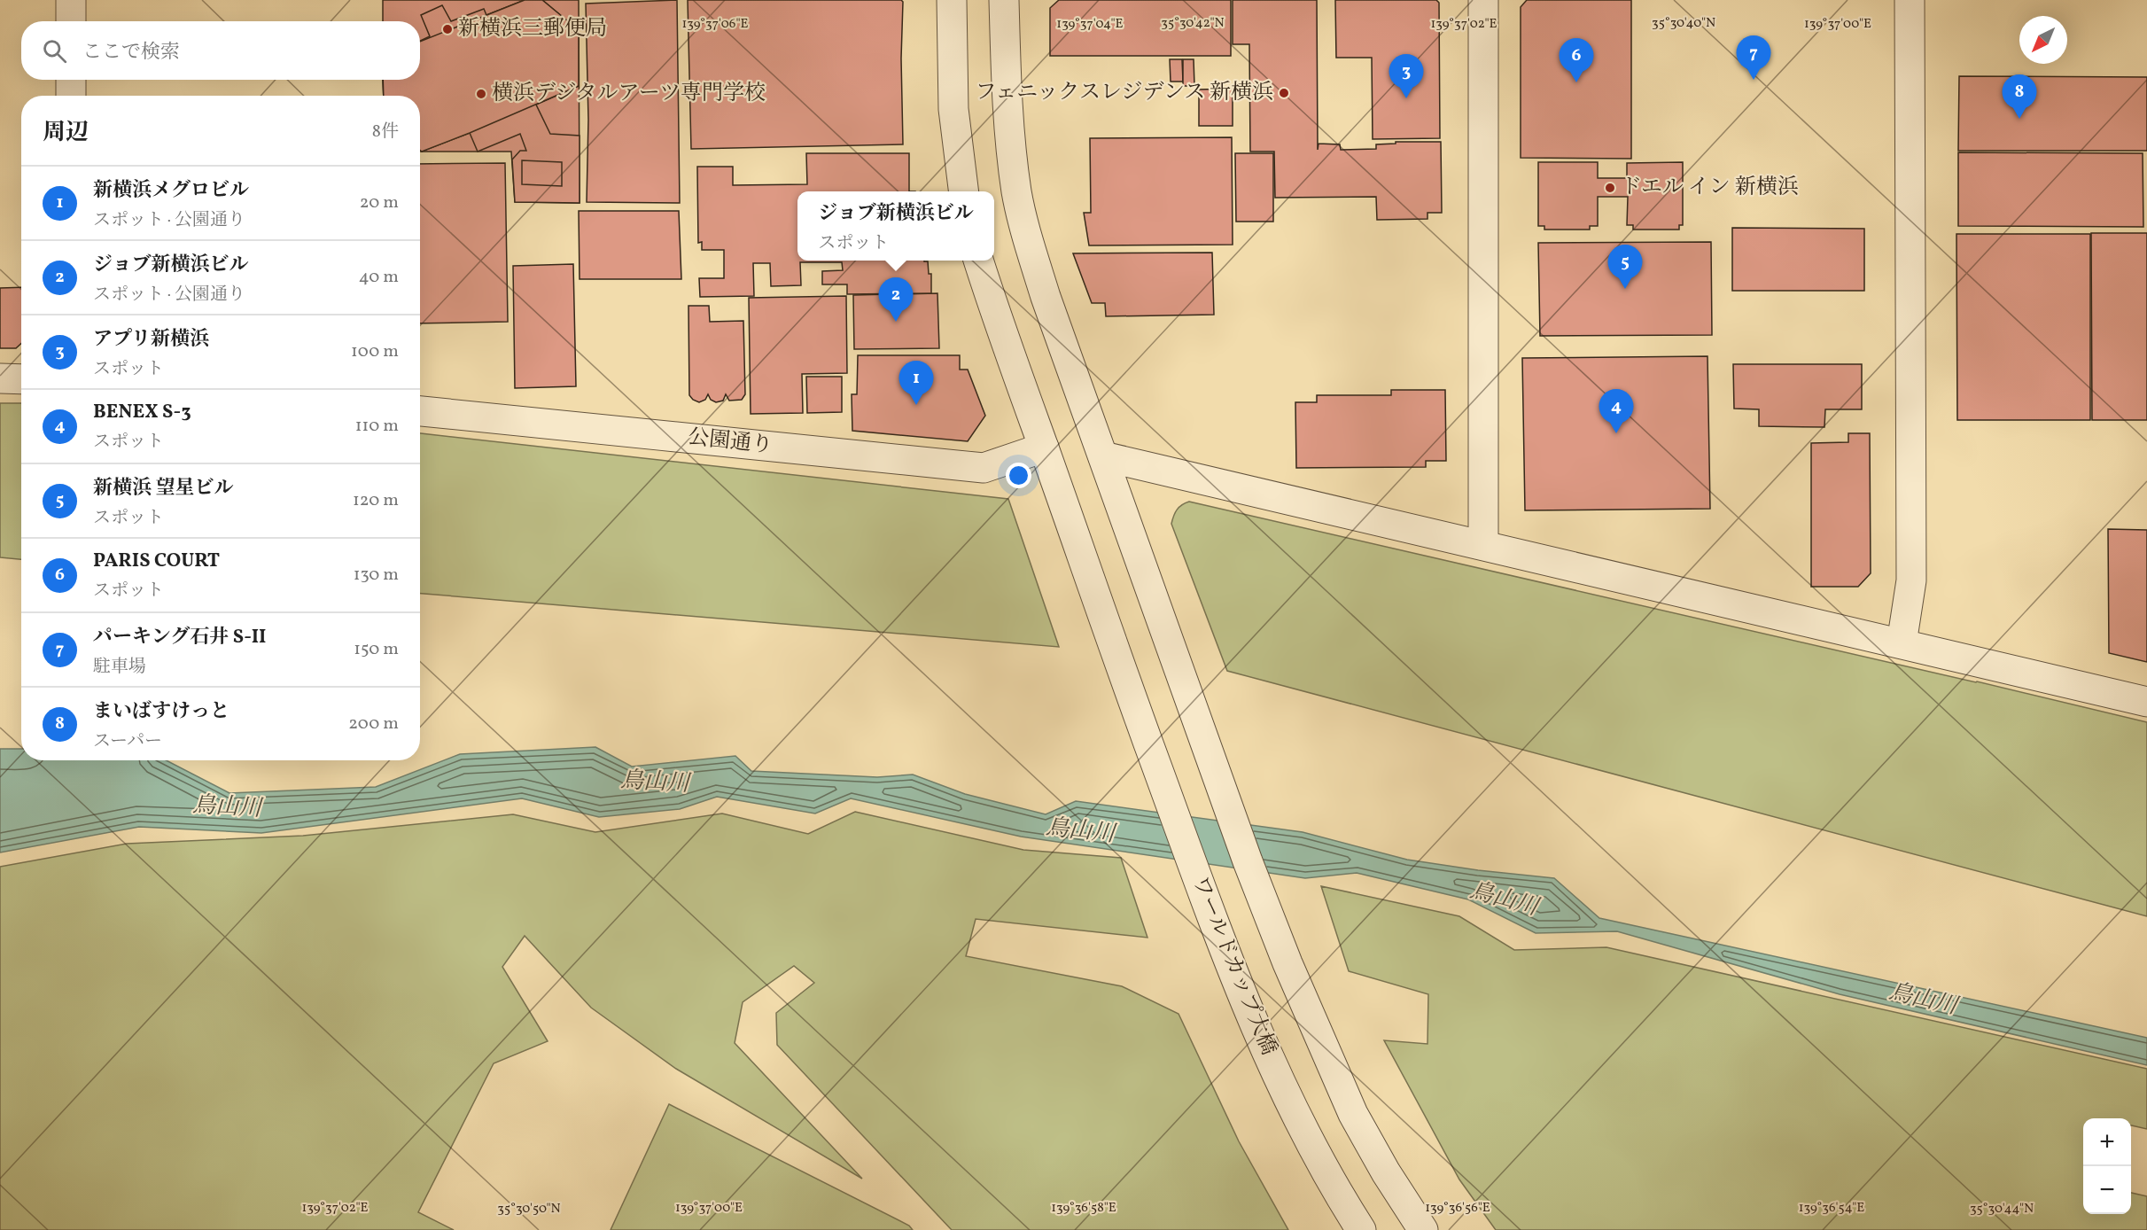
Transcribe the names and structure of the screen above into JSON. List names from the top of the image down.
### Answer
{
  "streets": {
    "street": ["公園通り", "ワールドカップ大橋"]
  },
  "crossings": [
    ["公園通り", "ワールドカップ大橋"]
  ],
  "water": ["鳥山川"],
  "places": [
    "新横浜三郵便局",
    "フェニックスレジデンス 新横浜",
    "横浜デジタルアーツ専門学校",
    "ドエル イン 新横浜"
  ],
  "north": "bottom left",
  "page": {
    "search": "ここで検索",
    "pins": [
      "7",
      "6",
      "3",
      "8",
      "5",
      "2",
      "1",
      "4"
    ],
    "heading": ["周辺", "8件"],
    "list": [
      {
        "mark": "1",
        "name": "新横浜メグロビル",
        "note": "スポット · 公園通り",
        "value": "20 m"
      },
      {
        "mark": "2",
        "name": "ジョブ新横浜ビル",
        "note": "スポット · 公園通り",
        "value": "40 m"
      },
      {
        "mark": "3",
        "name": "アプリ新横浜",
        "note": "スポット",
        "value": "100 m"
      },
      {
        "mark": "4",
        "name": "BENEX S-3",
        "note": "スポット",
        "value": "110 m"
      },
      {
        "mark": "5",
        "name": "新横浜 望星ビル",
        "note": "スポット",
        "value": "120 m"
      },
      {
        "mark": "6",
        "name": "PARIS COURT",
        "note": "スポット",
        "value": "130 m"
      },
      {
        "mark": "7",
        "name": "パーキング石井 S-II",
        "note": "駐車場",
        "value": "150 m"
      },
      {
        "mark": "8",
        "name": "まいばすけっと",
        "note": "スーパー",
        "value": "200 m"
      }
    ],
    "popup": ["ジョブ新横浜ビル", "スポット"],
    "map_buttons": ["+", "−"]
  },
  "coordinates": [
    "35°30'42\"N",
    "35°30'40\"N",
    "139°37'06\"E",
    "139°37'04\"E",
    "139°37'02\"E",
    "139°37'00\"E",
    "139°36'58\"E",
    "139°36'56\"E",
    "139°36'54\"E",
    "35°30'50\"N",
    "35°30'44\"N"
  ]
}
